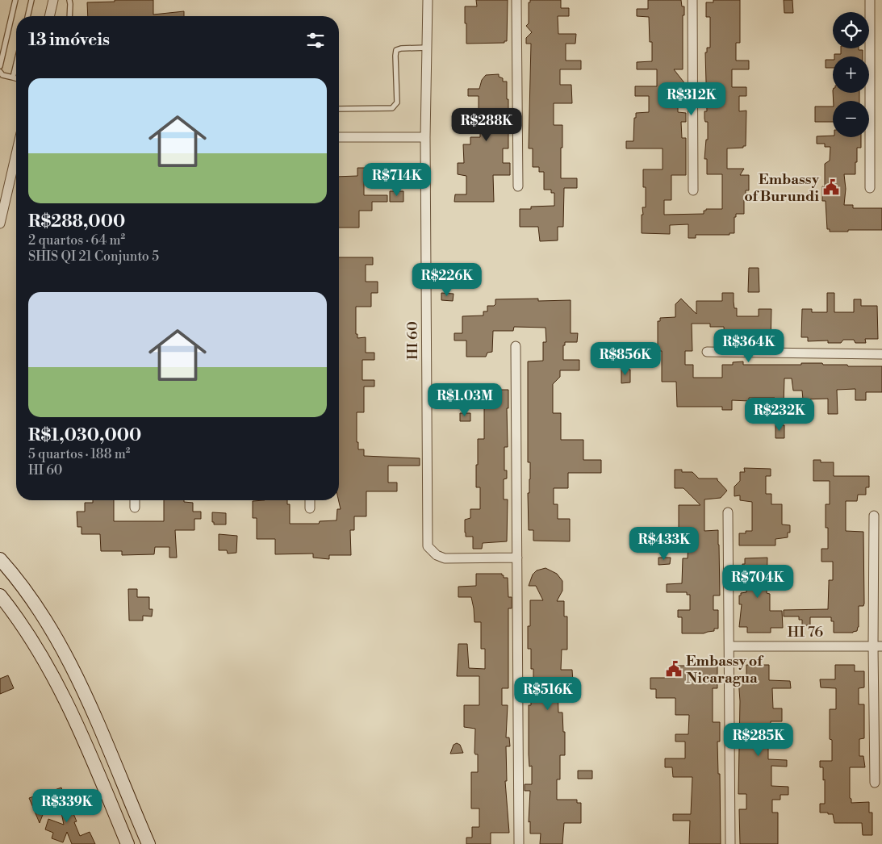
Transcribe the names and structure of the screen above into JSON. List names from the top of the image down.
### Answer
{
  "streets": {
    "street": ["HI 60", "HI 76"]
  },
  "places": {
    "public building": ["Embassy of Burundi", "Embassy of Nicaragua"]
  },
  "page": {
    "map_buttons": ["+", "−"],
    "heading": "13 imóveis",
    "list": [
      {
        "name": "R$288,000",
        "note": "2 quartos · 64 m² · SHIS QI 21 Conjunto 5"
      },
      {
        "name": "R$1,030,000",
        "note": "5 quartos · 188 m² · HI 60"
      }
    ],
    "price": [
      "R$312K",
      "R$288K",
      "R$714K",
      "R$226K",
      "R$364K",
      "R$856K",
      "R$1.03M",
      "R$232K",
      "R$433K",
      "R$704K",
      "R$516K",
      "R$285K",
      "R$339K"
    ]
  }
}
